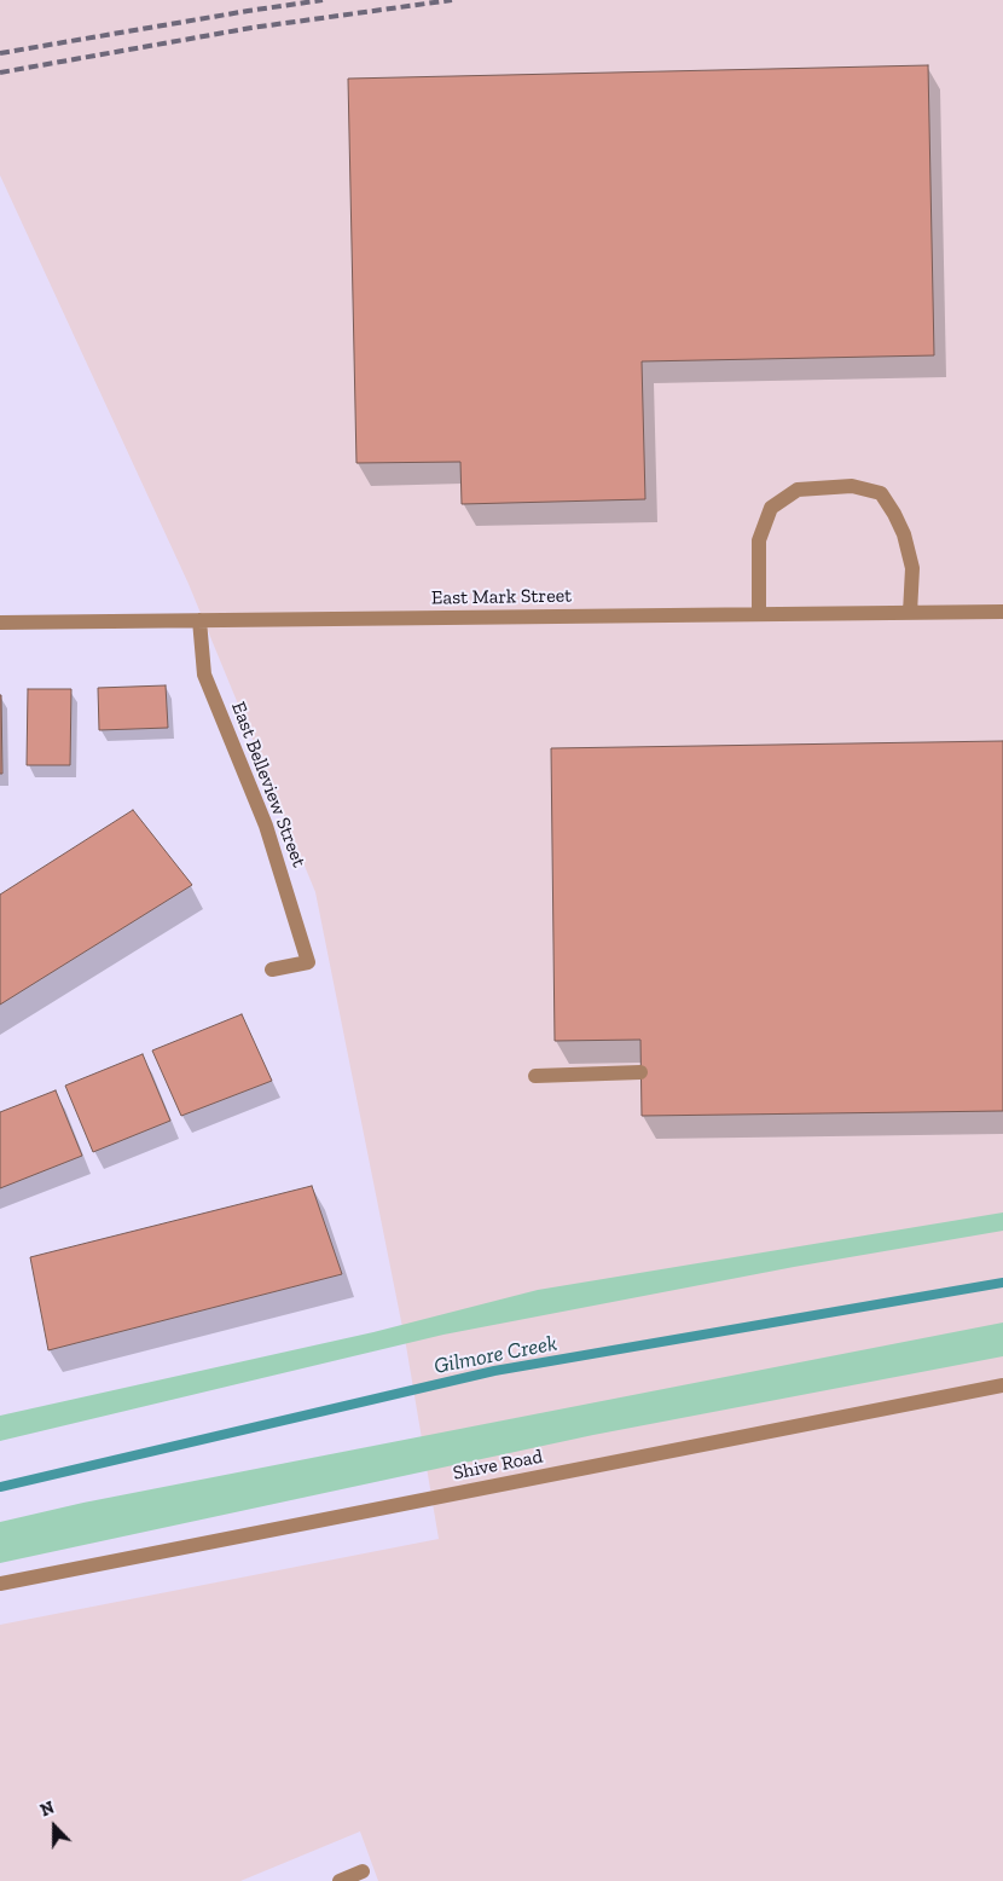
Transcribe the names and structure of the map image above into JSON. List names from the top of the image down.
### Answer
{
  "streets": {
    "street": ["East Mark Street", "East Belleview Street", "Shive Road"]
  },
  "crossings": [
    ["East Mark Street", "East Belleview Street"]
  ],
  "water": ["Gilmore Creek"],
  "north": "top"
}
